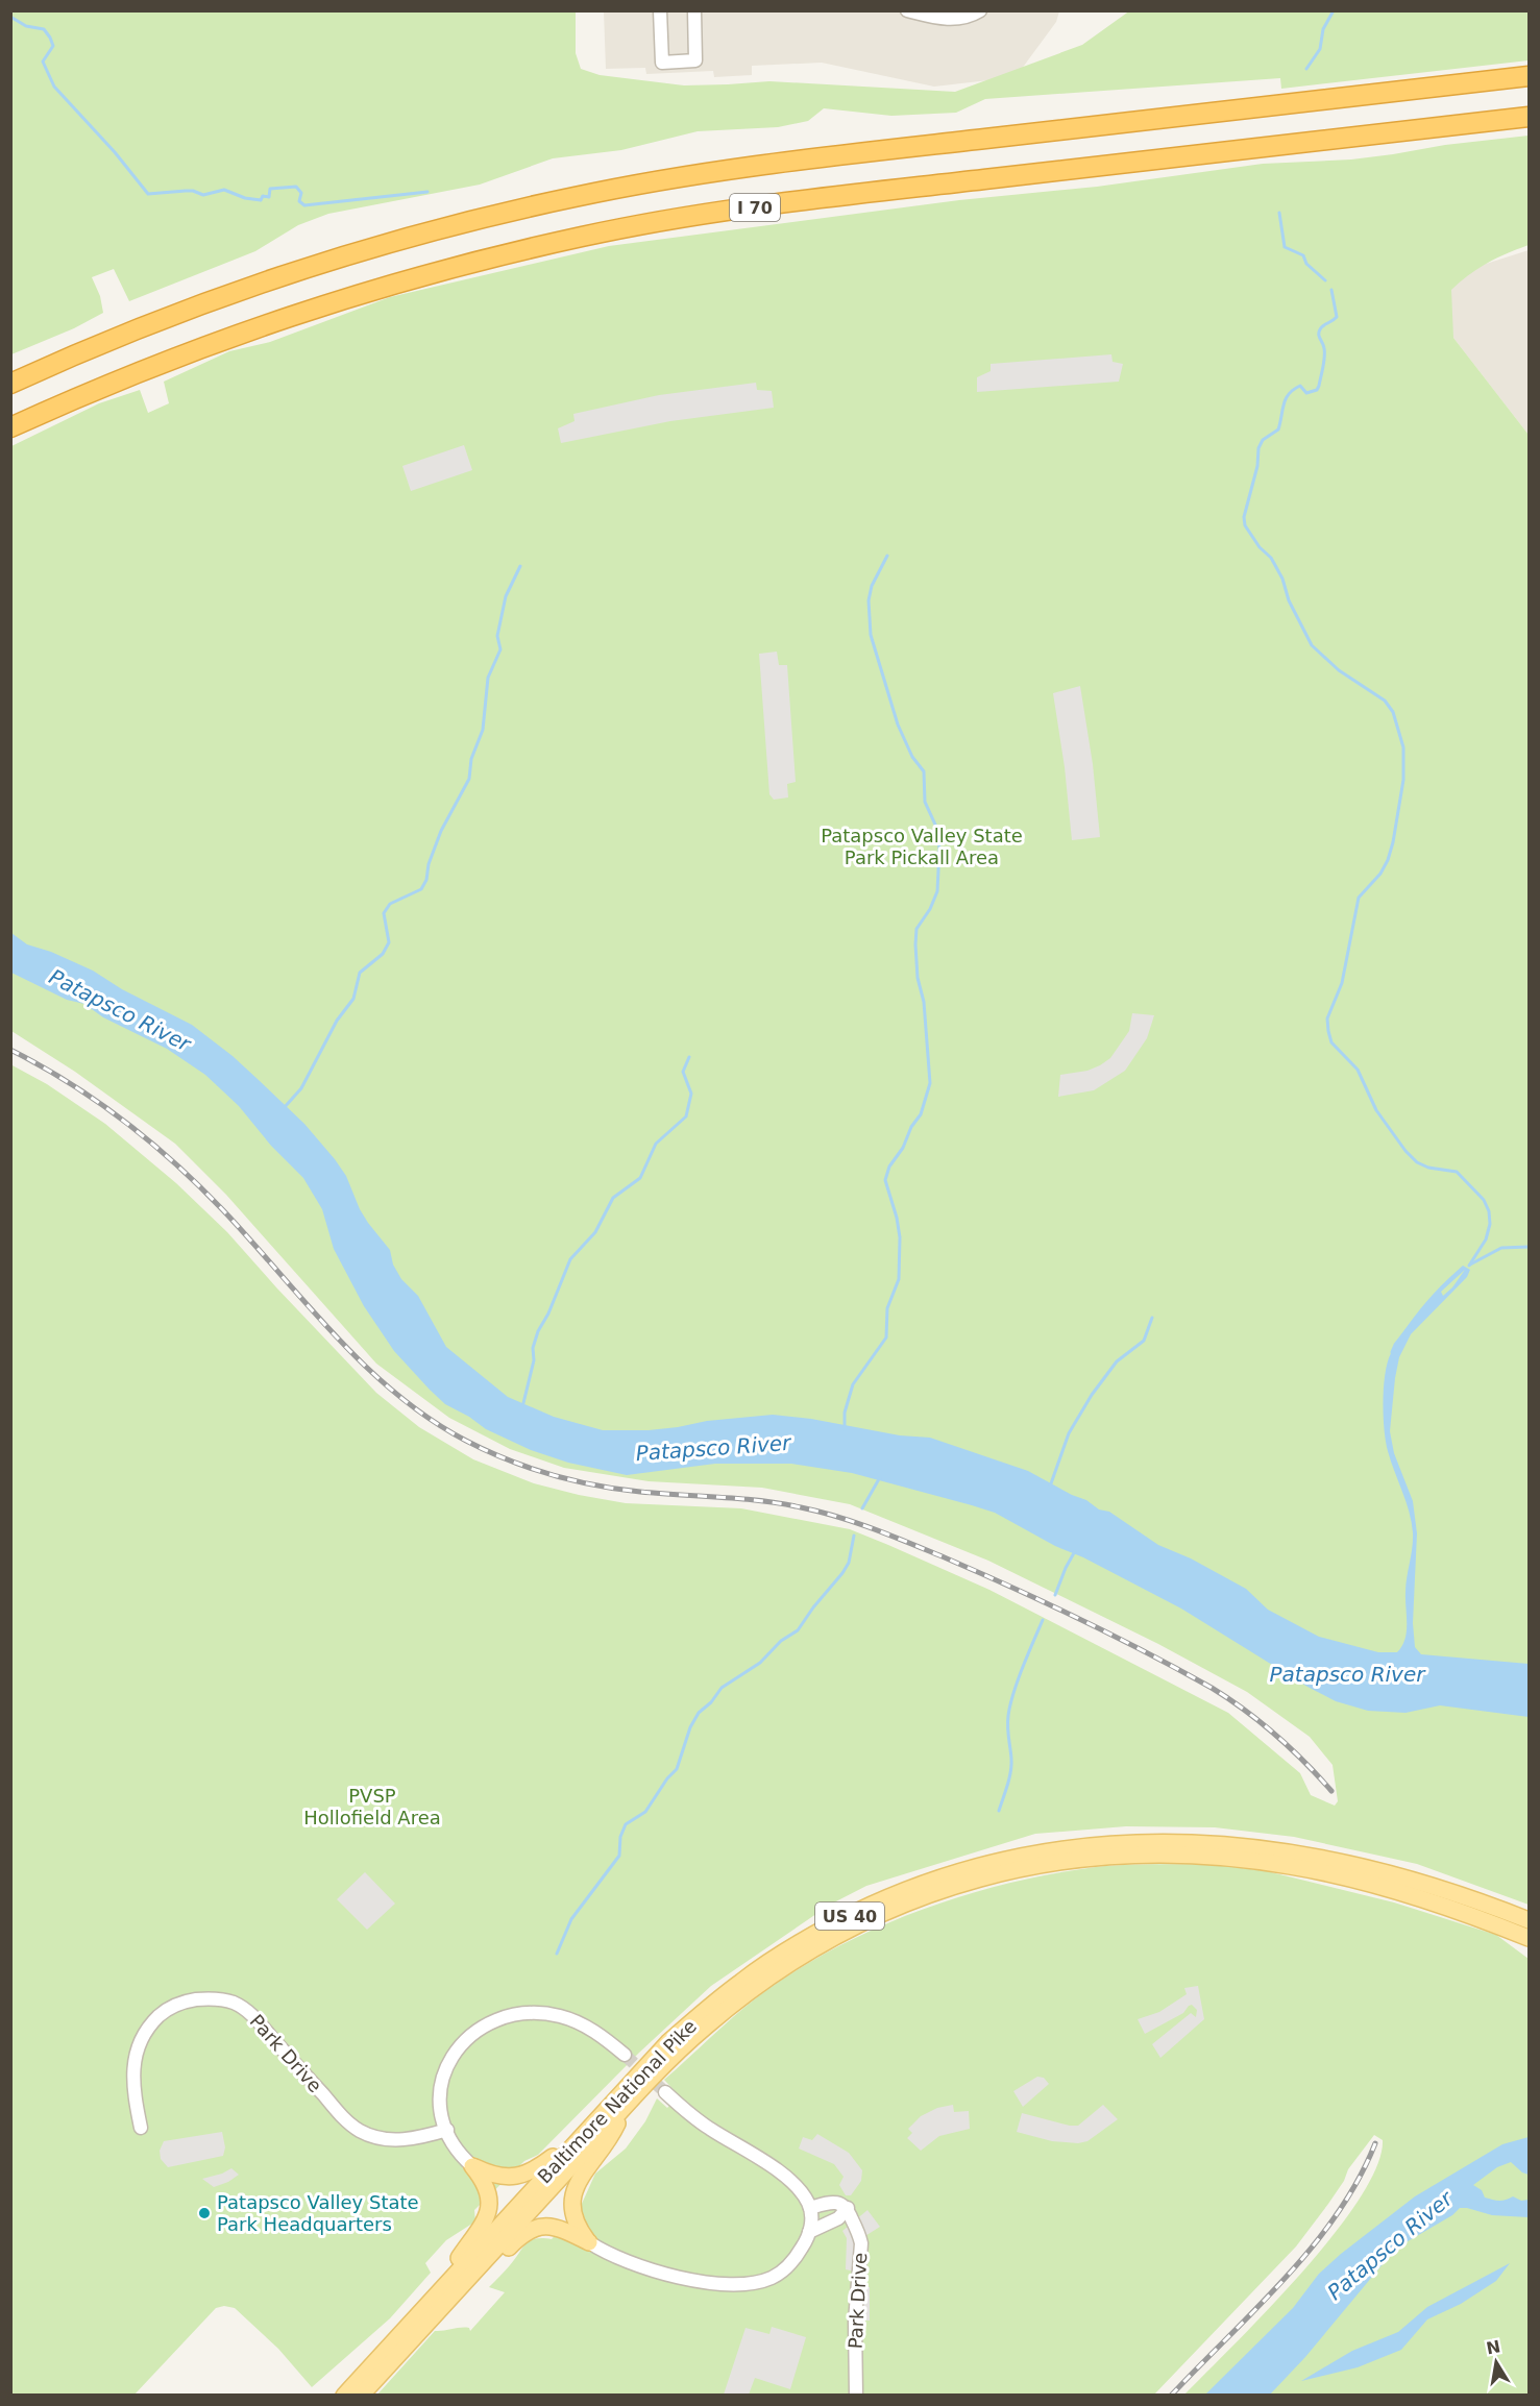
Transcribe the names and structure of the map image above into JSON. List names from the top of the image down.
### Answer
{
  "streets": {
    "highway": ["I 70"],
    "main road": ["US 40", "Baltimore National Pike"],
    "street": ["Park Drive"]
  },
  "water": ["Patapsco River"],
  "parks": ["Patapsco Valley State Park Pickall Area", "PVSP Hollofield Area"],
  "places": ["Patapsco Valley State Park Headquarters"],
  "north": "top"
}
